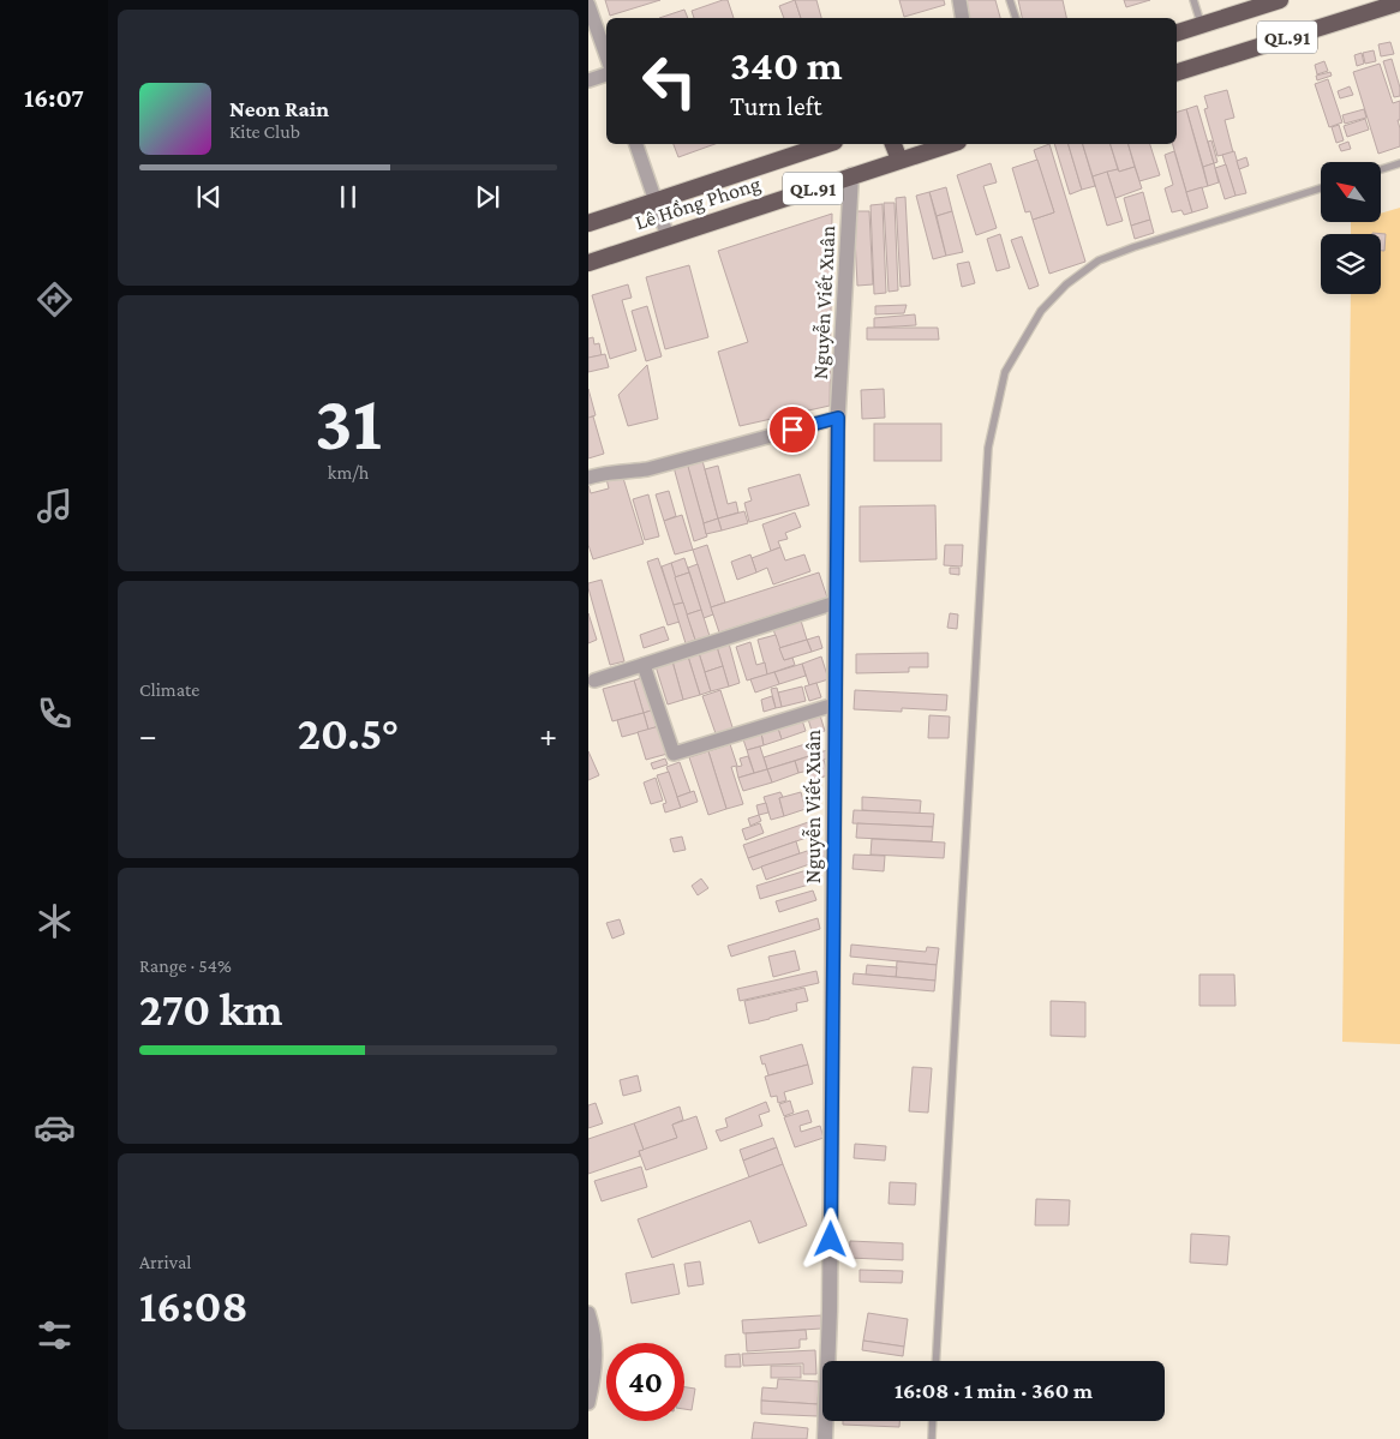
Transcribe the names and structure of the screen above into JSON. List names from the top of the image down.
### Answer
{
  "streets": {
    "highway": ["QL.91", "Lê Hồng Phong"],
    "street": ["Nguyễn Viết Xuân"]
  },
  "crossings": [
    ["Lê Hồng Phong", "Nguyễn Viết Xuân"]
  ],
  "north": "top left",
  "page": {
    "tabs": "16:07",
    "turn": ["340 m", "Turn left"],
    "song": ["Neon Rain", "Kite Club"],
    "tile": [
      ["31", "km/h"],
      "Climate",
      ["Range · 54%", "270 km"],
      ["Arrival", "16:08"]
    ],
    "heat": ["−", "20.5°", "+"],
    "limit": "40",
    "trip": "16:08 · 1 min · 360 m"
  }
}
